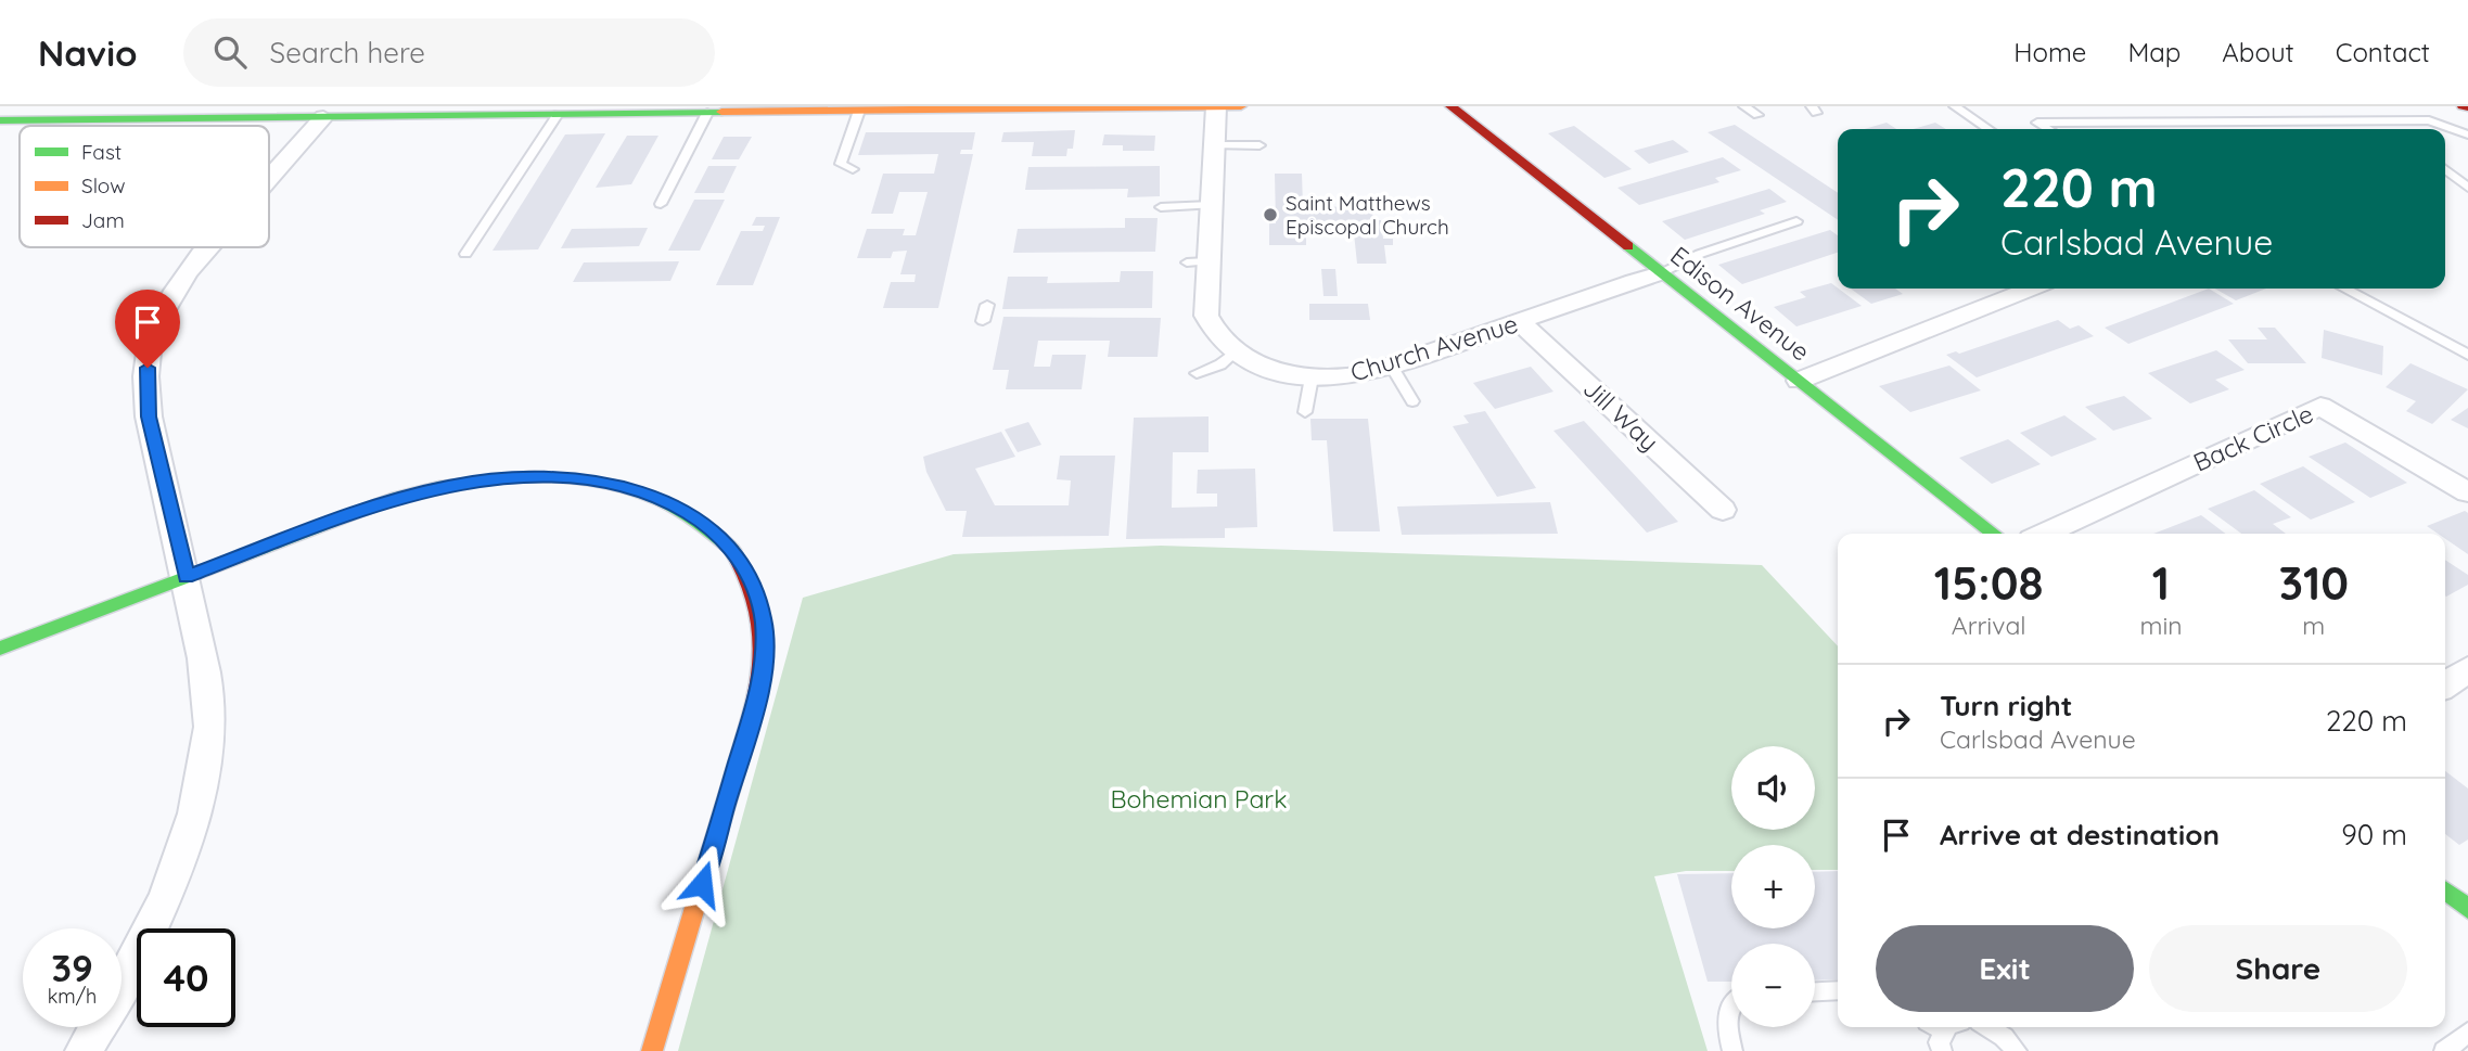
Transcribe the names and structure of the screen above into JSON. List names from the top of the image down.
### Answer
{
  "streets": {
    "street": [
      "Edison Avenue",
      "Church Avenue",
      "Jill Way",
      "Back Circle"
    ]
  },
  "crossings": [
    ["Edison Avenue", "Church Avenue"],
    ["Church Avenue", "Jill Way"]
  ],
  "parks": ["Bohemian Park"],
  "places": ["Saint Matthews Episcopal Church"],
  "legend": ["Fast", "Slow", "Jam"],
  "page": {
    "header": "Navio",
    "search": "Search here",
    "nav": [
      "Home",
      "Map",
      "About",
      "Contact"
    ],
    "turn": ["220 m", "Carlsbad Avenue"],
    "eta": [
      "15:08",
      "Arrival",
      "1",
      "min",
      "310",
      "m"
    ],
    "list": [
      {
        "name": "Turn right",
        "note": "Carlsbad Avenue",
        "value": "220 m"
      },
      {
        "name": "Arrive at destination",
        "value": "90 m"
      }
    ],
    "map_buttons": ["+", "−"],
    "buttons": ["Exit", "Share"],
    "speed": "39 km/h",
    "limit": "40"
  }
}
